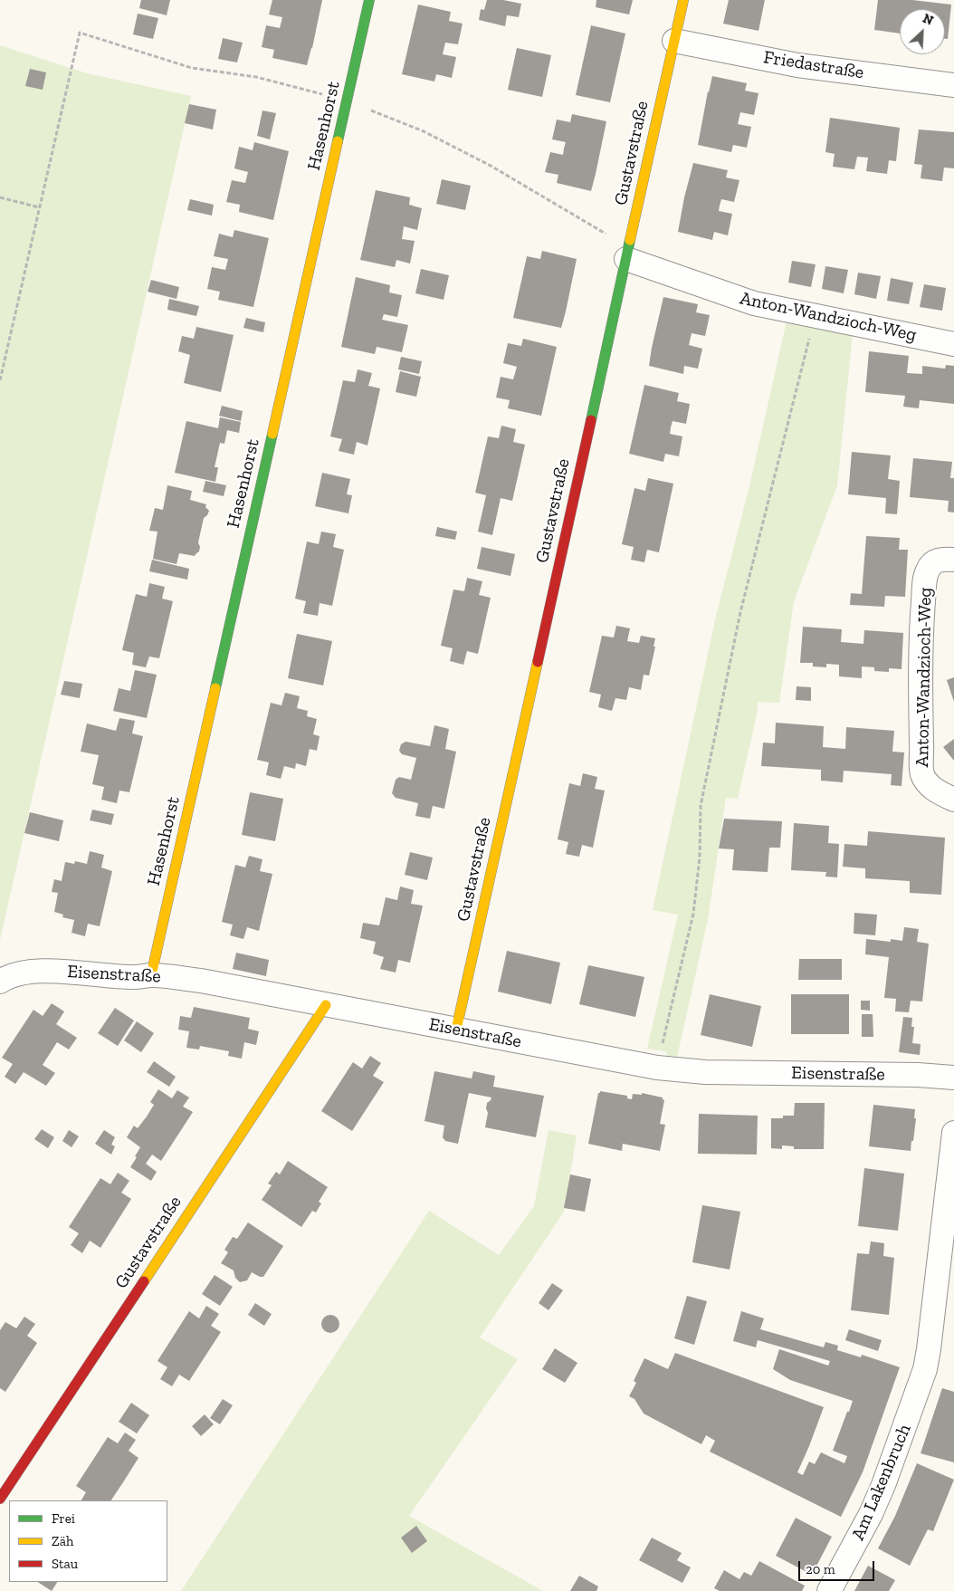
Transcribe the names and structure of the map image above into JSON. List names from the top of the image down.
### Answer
{
  "streets": {
    "street": [
      "Friedastraße",
      "Hasenhorst",
      "Gustavstraße",
      "Anton-Wandzioch-Weg",
      "Eisenstraße",
      "Am Lakenbruch"
    ]
  },
  "crossings": [
    ["Friedastraße", "Gustavstraße"],
    ["Hasenhorst", "Eisenstraße"],
    ["Gustavstraße", "Anton-Wandzioch-Weg"],
    ["Gustavstraße", "Eisenstraße"]
  ],
  "legend": ["Frei", "Zäh", "Stau"],
  "scale_bar": "20 m",
  "north": "top right"
}
